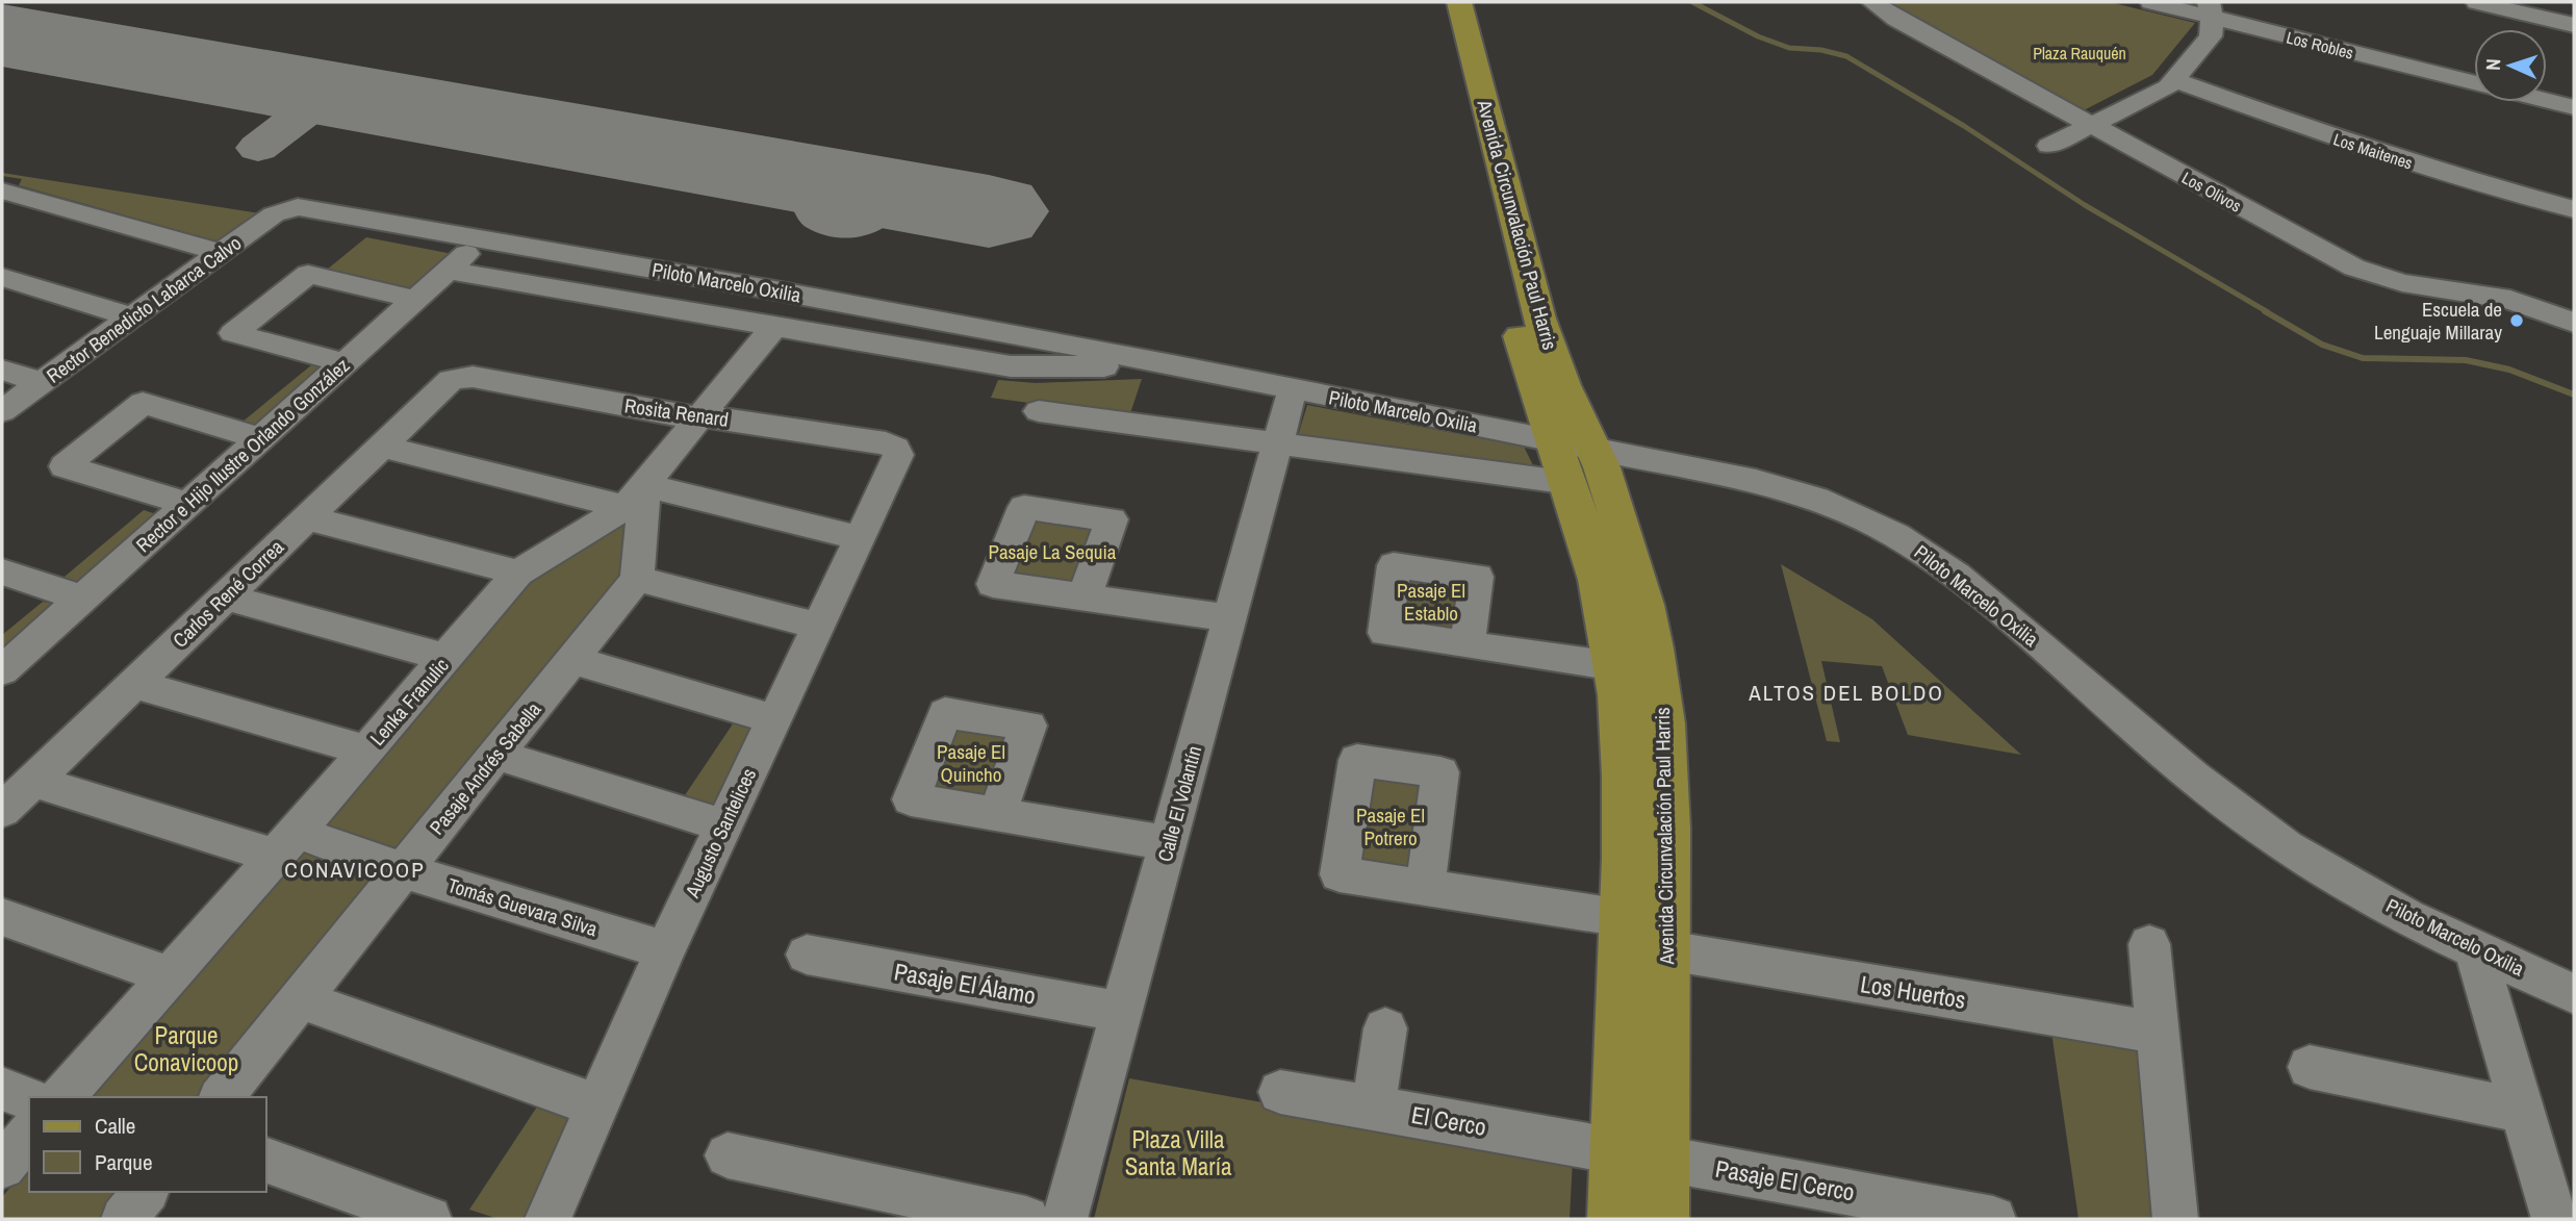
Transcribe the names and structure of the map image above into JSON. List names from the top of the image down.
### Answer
{
  "streets": {
    "main road": ["Avenida Circunvalación Paul Harris"],
    "street": [
      "Los Robles",
      "Los Maitenes",
      "Los Olivos",
      "Piloto Marcelo Oxilia",
      "Rector Benedicto Labarca Calvo",
      "Rosita Renard",
      "Rector e Hijo Ilustre Orlando González",
      "Carlos René Correa",
      "Lenka Franulic",
      "Pasaje Andrés Sabella",
      "Calle El Volantín",
      "Augusto Santelices",
      "Tomás Guevara Silva",
      "Pasaje El Álamo",
      "Los Huertos",
      "El Cerco",
      "Pasaje El Cerco"
    ]
  },
  "crossings": [
    ["Avenida Circunvalación Paul Harris", "Piloto Marcelo Oxilia"],
    ["Avenida Circunvalación Paul Harris", "Los Huertos"],
    ["Avenida Circunvalación Paul Harris", "El Cerco"],
    ["Avenida Circunvalación Paul Harris", "Pasaje El Cerco"],
    ["Piloto Marcelo Oxilia", "Rector Benedicto Labarca Calvo"],
    ["Piloto Marcelo Oxilia", "Rector e Hijo Ilustre Orlando González"],
    ["Piloto Marcelo Oxilia", "Lenka Franulic"],
    ["Piloto Marcelo Oxilia", "Calle El Volantín"],
    ["Rosita Renard", "Carlos René Correa"],
    ["Rosita Renard", "Lenka Franulic"],
    ["Rosita Renard", "Augusto Santelices"],
    ["Carlos René Correa", "Tomás Guevara Silva"],
    ["Lenka Franulic", "Tomás Guevara Silva"],
    ["Pasaje Andrés Sabella", "Tomás Guevara Silva"],
    ["Calle El Volantín", "Pasaje El Álamo"],
    ["Augusto Santelices", "Tomás Guevara Silva"],
    ["El Cerco", "Pasaje El Cerco"]
  ],
  "districts": ["ALTOS DEL BOLDO", "CONAVICOOP"],
  "parks": [
    "Plaza Rauquén",
    "Pasaje La Sequia",
    "Pasaje El Establo",
    "Pasaje El Quincho",
    "Pasaje El Potrero",
    "Parque Conavicoop",
    "Plaza Villa Santa María"
  ],
  "places": ["Escuela de Lenguaje Millaray"],
  "legend": ["Calle", "Parque"],
  "north": "left"
}
